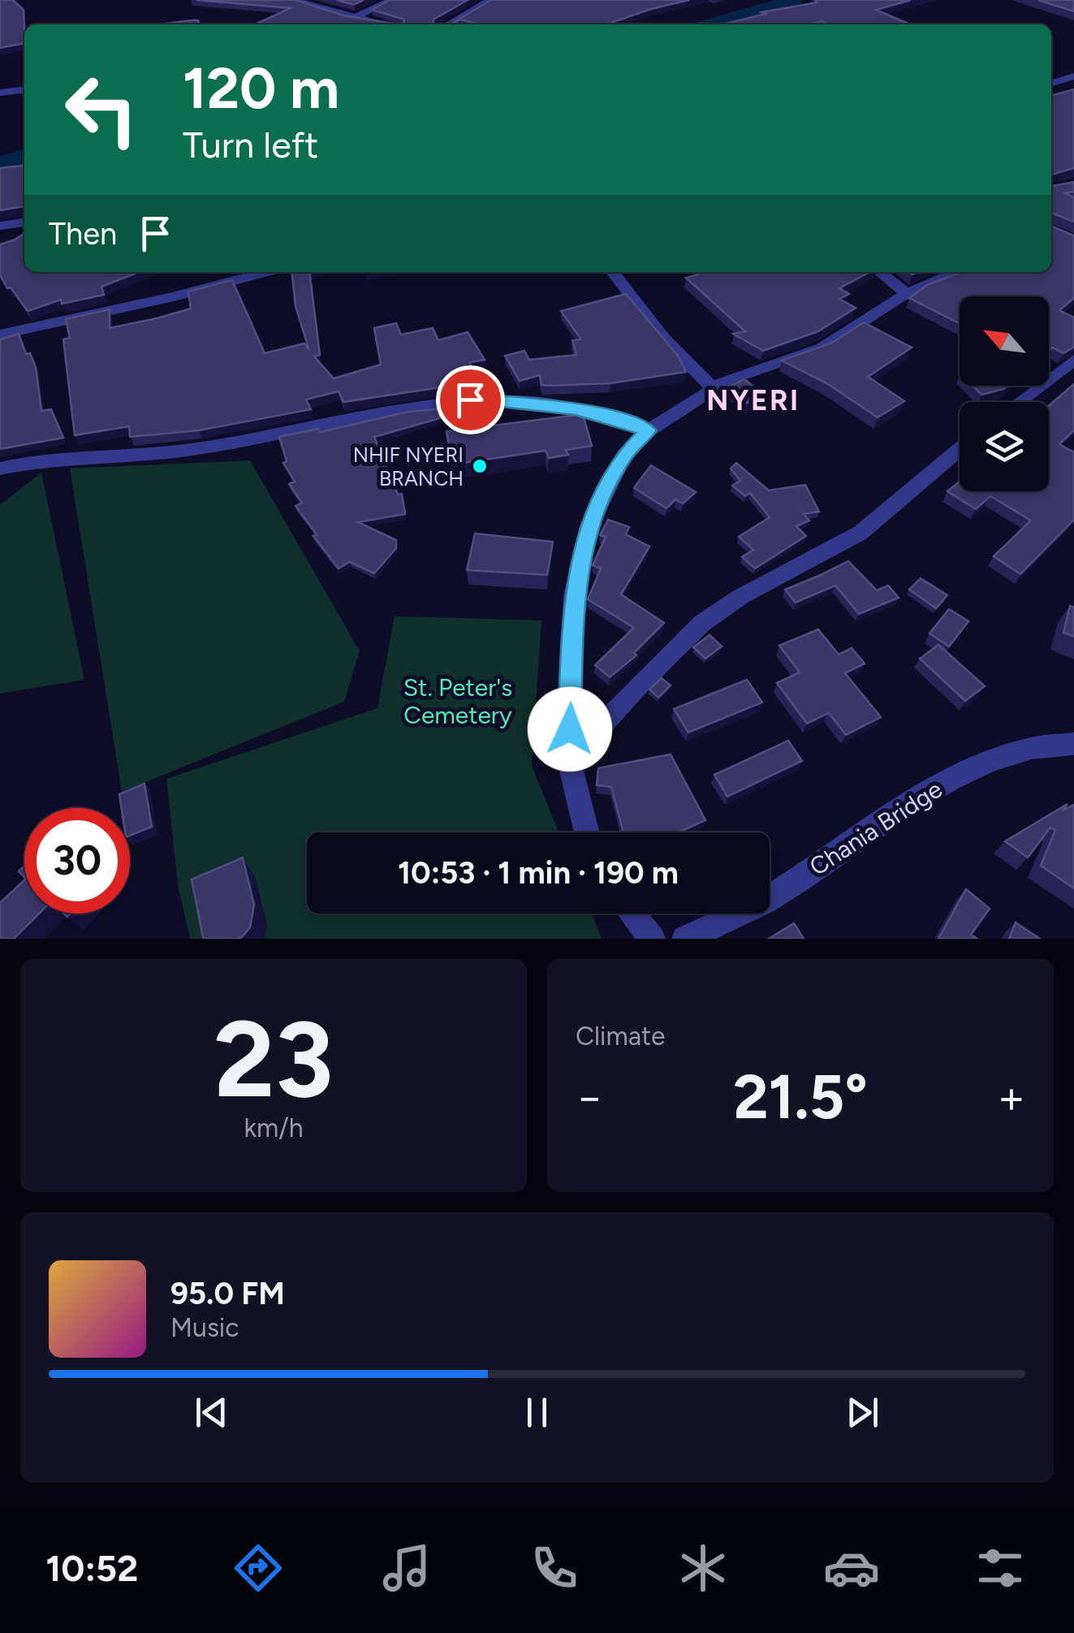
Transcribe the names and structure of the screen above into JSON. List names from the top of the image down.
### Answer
{
  "streets": {
    "street": ["Chania Bridge"]
  },
  "districts": ["NYERI"],
  "parks": ["St. Peter's Cemetery"],
  "places": ["NHIF NYERI BRANCH"],
  "north": "top left",
  "page": {
    "turn": ["120 m", "Turn left"],
    "then": "Then",
    "limit": "30",
    "trip": "10:53 · 1 min · 190 m",
    "tile": [
      ["23", "km/h"],
      "Climate"
    ],
    "heat": ["−", "21.5°", "+"],
    "song": ["95.0 FM", "Music"],
    "tabs": "10:52"
  }
}
